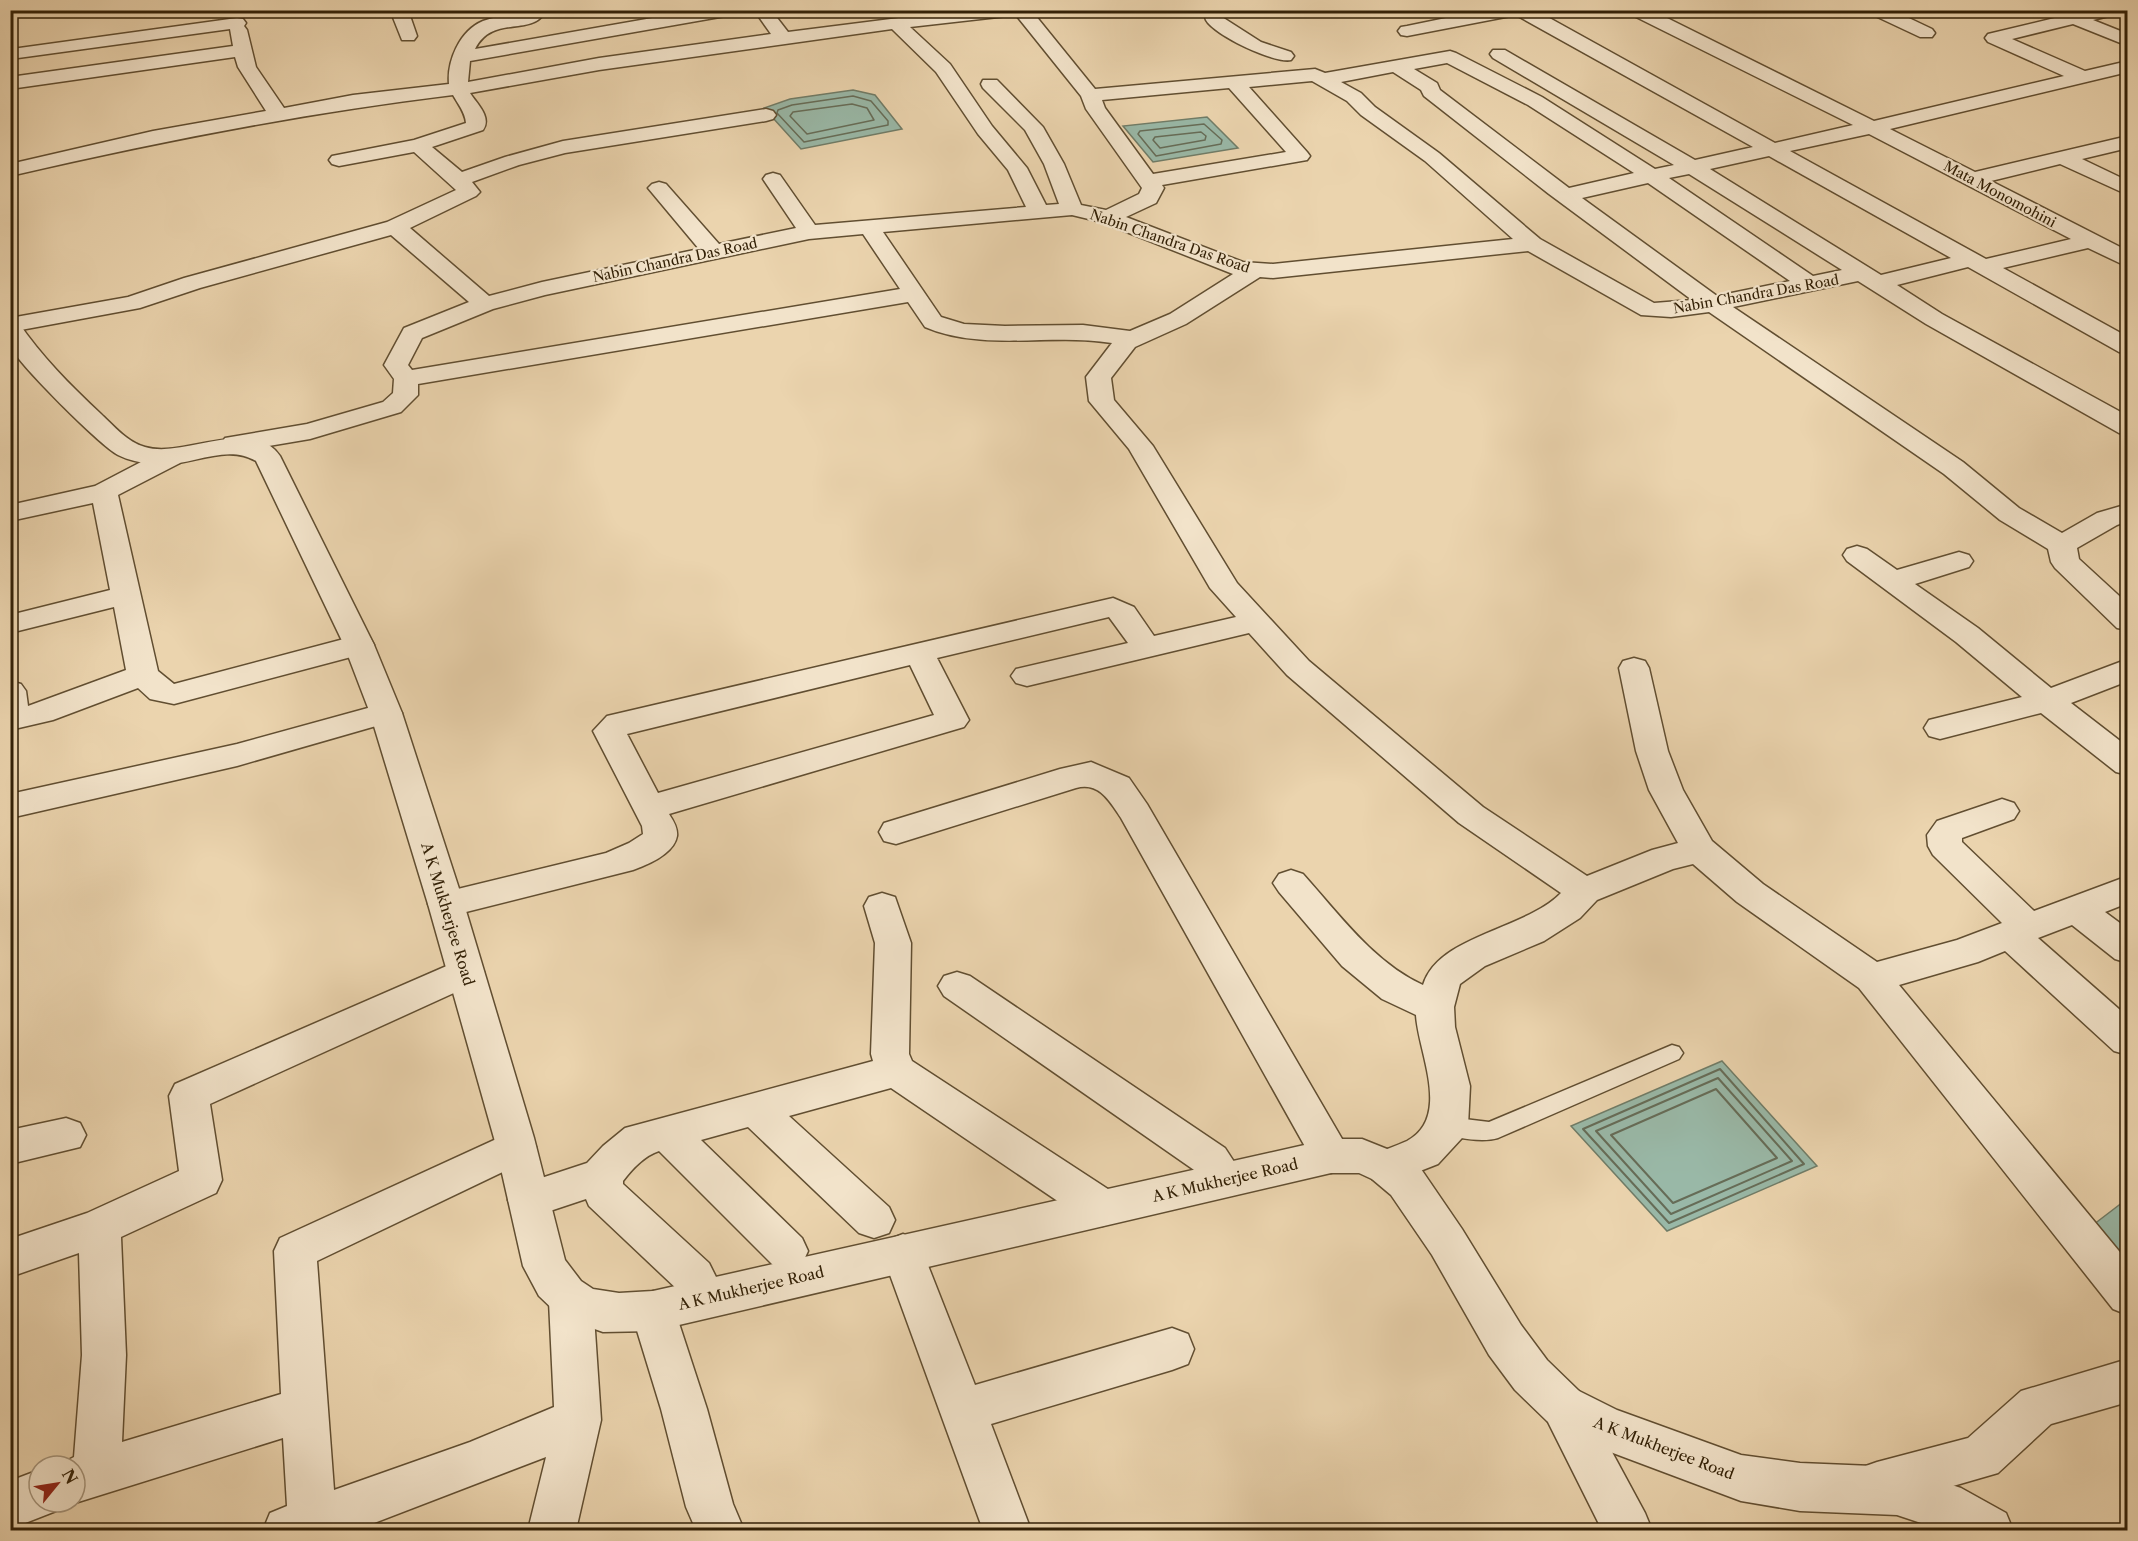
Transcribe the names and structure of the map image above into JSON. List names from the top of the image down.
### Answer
{
  "streets": {
    "street": ["Mata Monomohini", "Nabin Chandra Das Road", "A K Mukherjee Road"]
  },
  "crossings": [
    ["Mata Monomohini", "Nabin Chandra Das Road"]
  ],
  "north": "top right"
}
